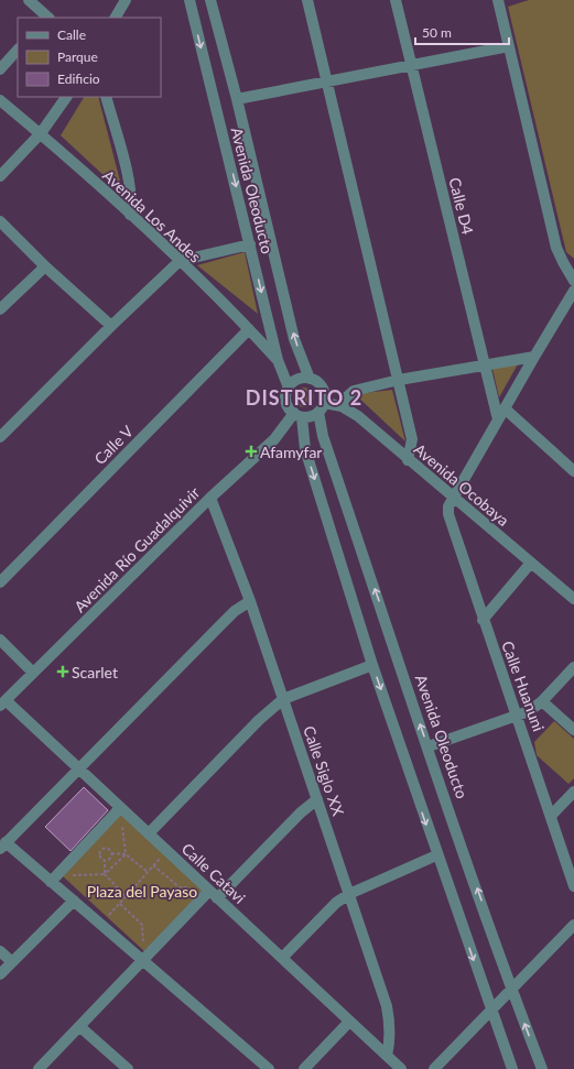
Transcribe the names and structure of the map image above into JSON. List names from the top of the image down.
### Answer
{
  "streets": {
    "street": [
      "Avenida Oleoducto",
      "Calle D4",
      "Avenida Los Andes",
      "Calle V",
      "Avenida Ocobaya",
      "Avenida Río Guadalquivir",
      "Calle Huanuni",
      "Calle Siglo XX",
      "Calle Catavi"
    ]
  },
  "crossings": [
    ["Avenida Oleoducto", "Avenida Los Andes"],
    ["Avenida Oleoducto", "Avenida Ocobaya"],
    ["Avenida Oleoducto", "Avenida Río Guadalquivir"],
    ["Calle D4", "Calle Huanuni"],
    ["Avenida Los Andes", "Calle V"],
    ["Avenida Ocobaya", "Avenida Río Guadalquivir"],
    ["Avenida Ocobaya", "Calle Huanuni"],
    ["Avenida Río Guadalquivir", "Calle Siglo XX"],
    ["Avenida Río Guadalquivir", "Calle Catavi"],
    ["Calle Siglo XX", "Calle Catavi"]
  ],
  "districts": ["DISTRITO 2"],
  "parks": ["Plaza del Payaso"],
  "places": {
    "health": ["Afamyfar", "Scarlet"]
  },
  "legend": ["Calle", "Parque", "Edificio"],
  "scale_bar": "50 m"
}
